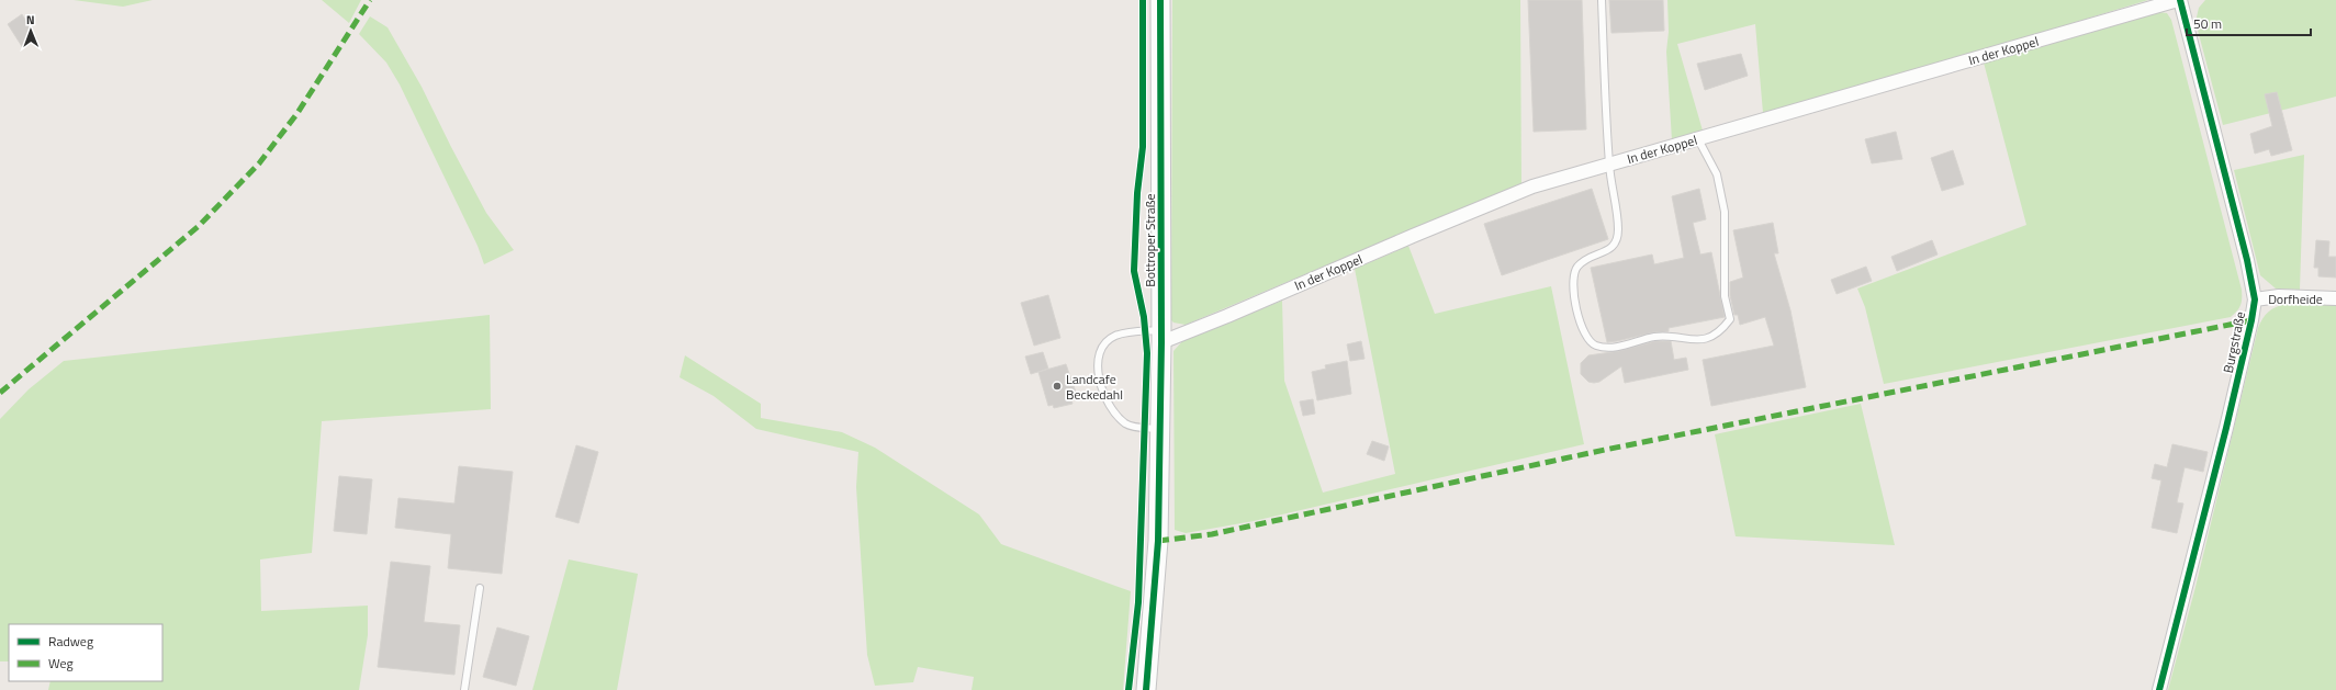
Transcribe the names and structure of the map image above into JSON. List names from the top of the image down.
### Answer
{
  "streets": {
    "main road": ["Bottroper Straße"],
    "street": ["In der Koppel", "Dorfheide", "Burgstraße"]
  },
  "crossings": [
    ["In der Koppel", "Bottroper Straße"],
    ["In der Koppel", "Burgstraße"],
    ["Dorfheide", "Burgstraße"]
  ],
  "places": ["Landcafe Beckedahl"],
  "legend": ["Radweg", "Weg"],
  "scale_bar": "50 m",
  "north": "top"
}
